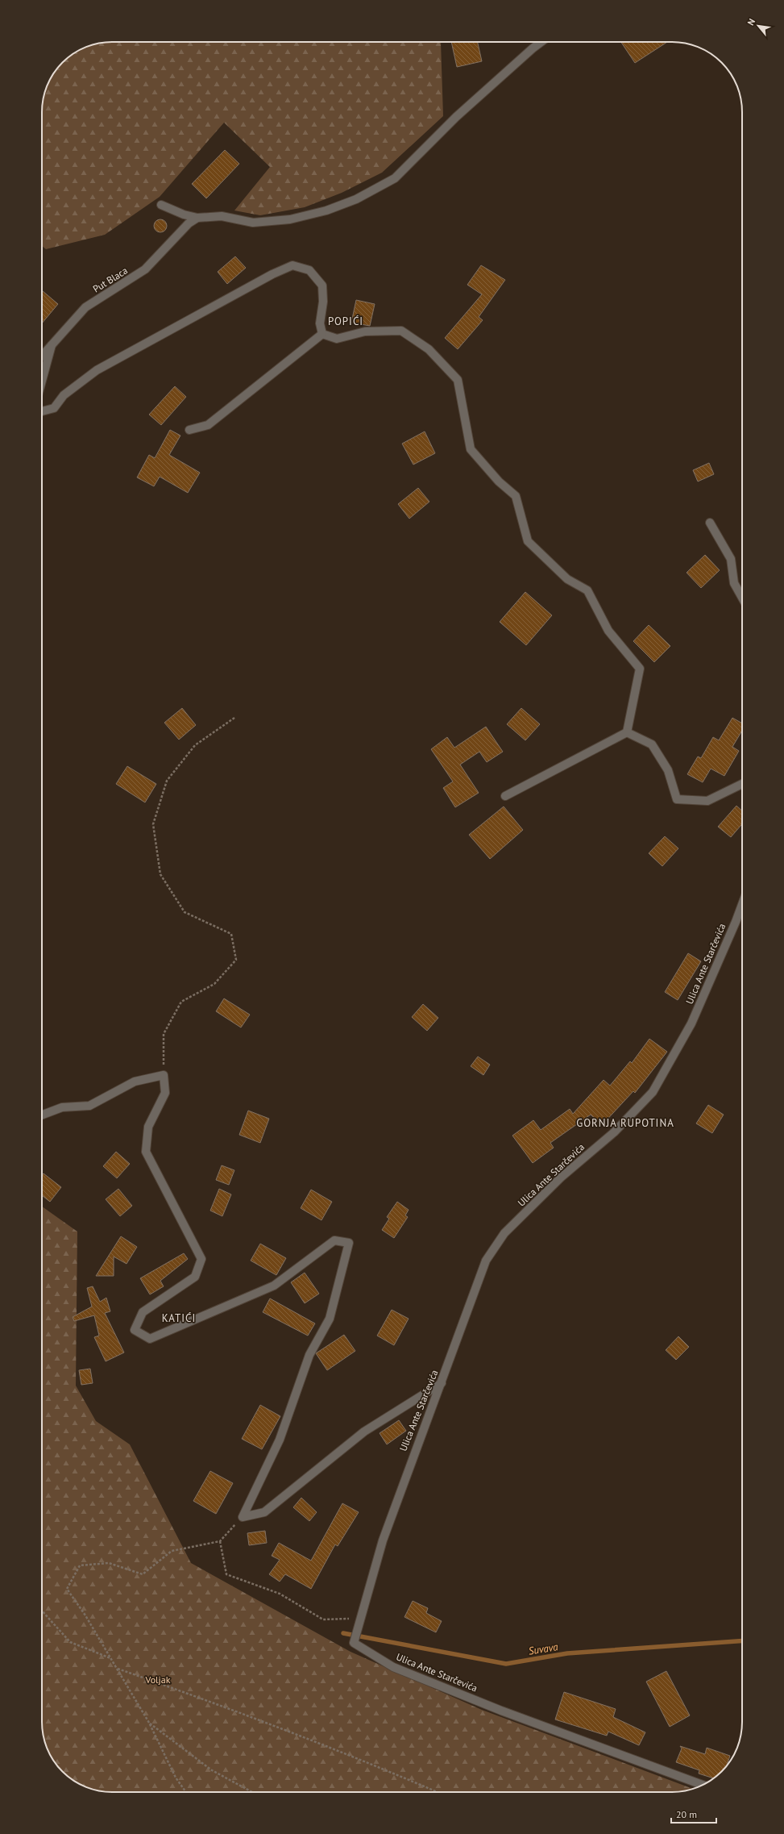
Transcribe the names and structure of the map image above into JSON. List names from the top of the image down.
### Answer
{
  "streets": {
    "street": ["Put Blaca", "Ulica Ante Starčevića"]
  },
  "districts": ["POPIĆI", "GORNJA RUPOTINA", "KATIĆI"],
  "water": ["Suvava"],
  "parks": ["Voljak"],
  "scale_bar": "20 m",
  "north": "top left"
}
